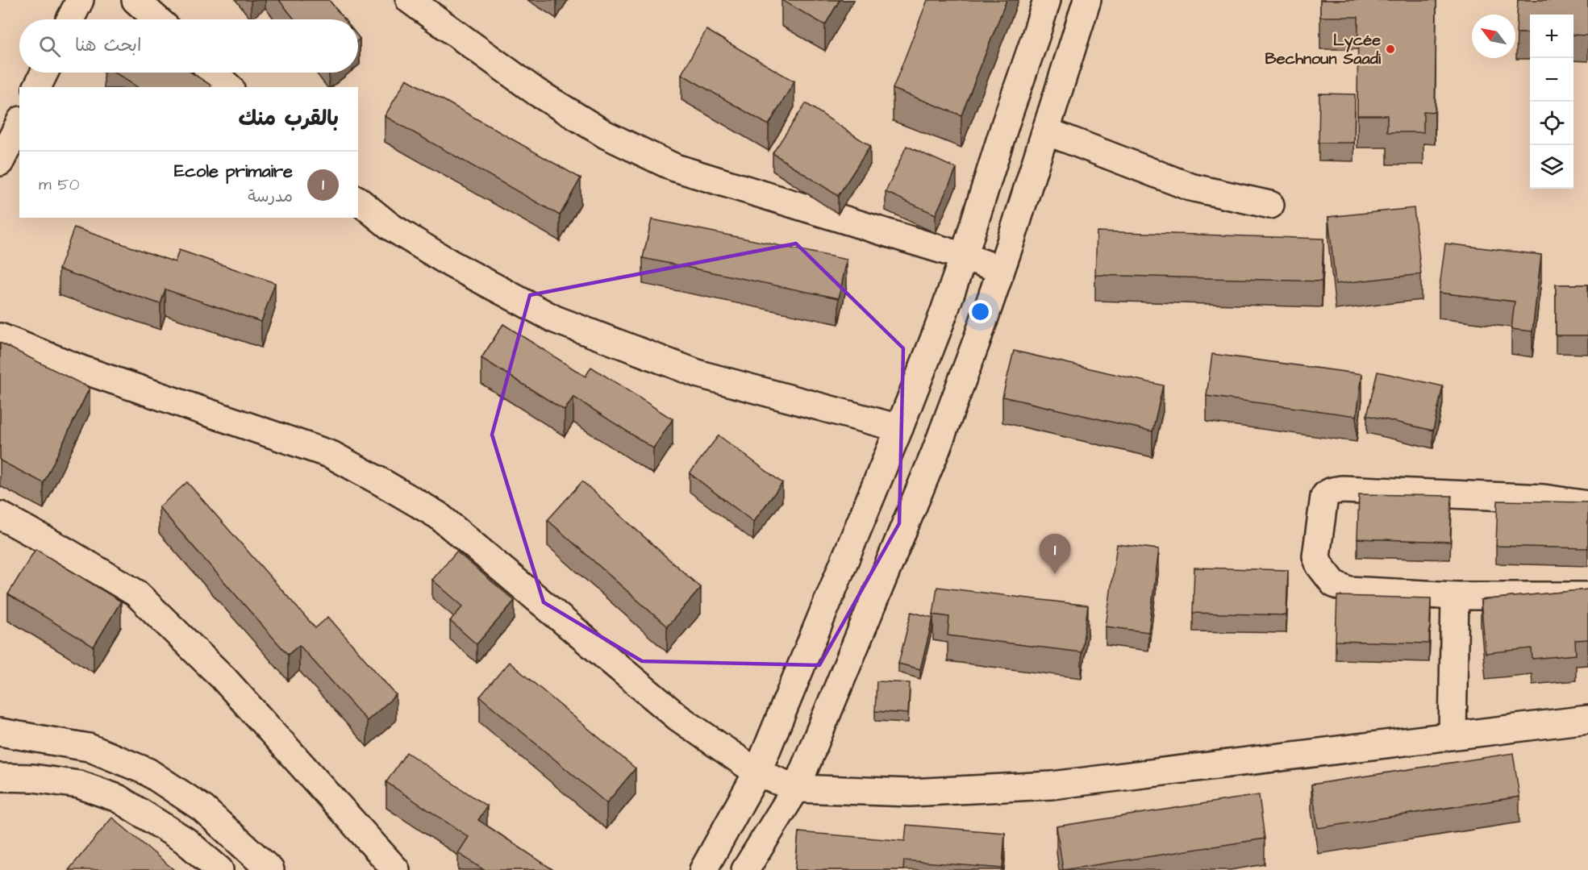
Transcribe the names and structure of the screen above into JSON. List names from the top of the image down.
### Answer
{
  "places": ["Lycée Bechnoun Saadi"],
  "north": "top left",
  "page": {
    "map_buttons": ["+", "−"],
    "search": "ابحث هنا",
    "heading": "بالقرب منك",
    "list": [
      {
        "mark": "1",
        "name": "Ecole primaire",
        "note": "مدرسة",
        "value": "50 m"
      }
    ],
    "pins": "1"
  }
}
